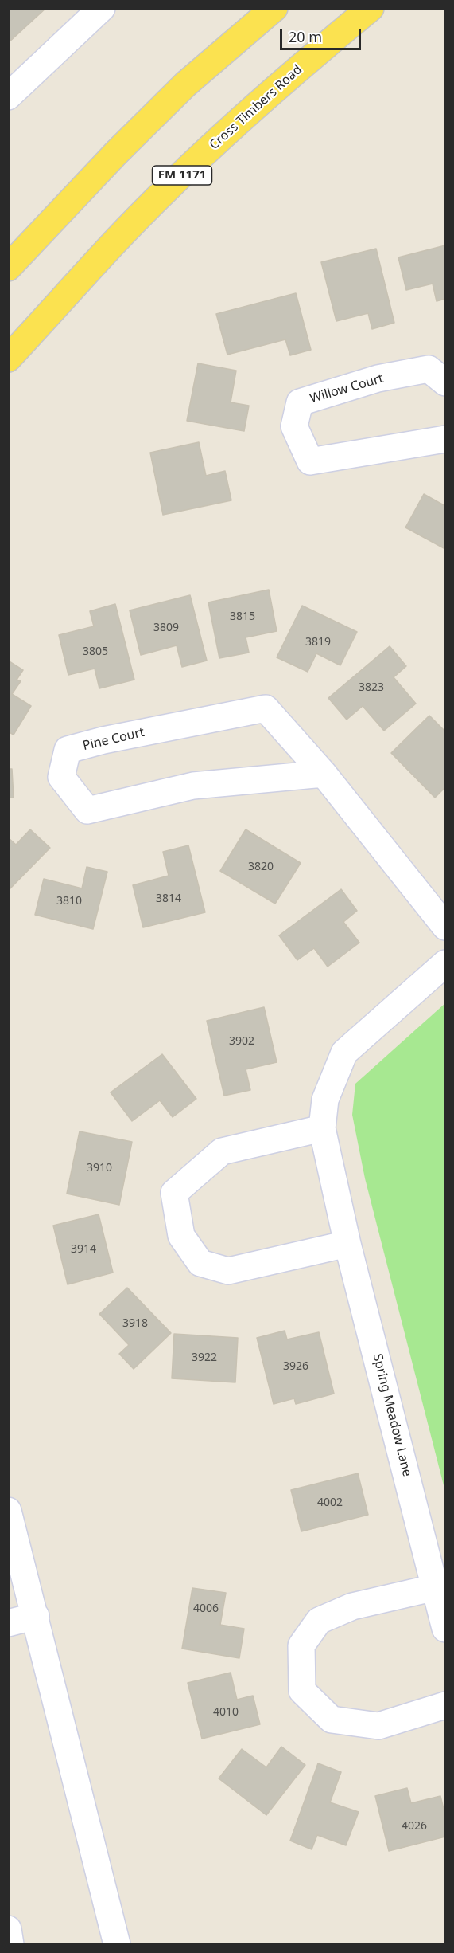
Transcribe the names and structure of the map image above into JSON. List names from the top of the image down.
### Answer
{
  "streets": {
    "main road": ["Cross Timbers Road", "FM 1171"],
    "street": ["Willow Court", "Pine Court", "Spring Meadow Lane"]
  },
  "house_numbers": [
    "3815",
    "3809",
    "3819",
    "3805",
    "3823",
    "3820",
    "3814",
    "3810",
    "3902",
    "3910",
    "3914",
    "3918",
    "3922",
    "3926",
    "4002",
    "4006",
    "4010",
    "4026"
  ],
  "scale_bar": "20 m"
}
